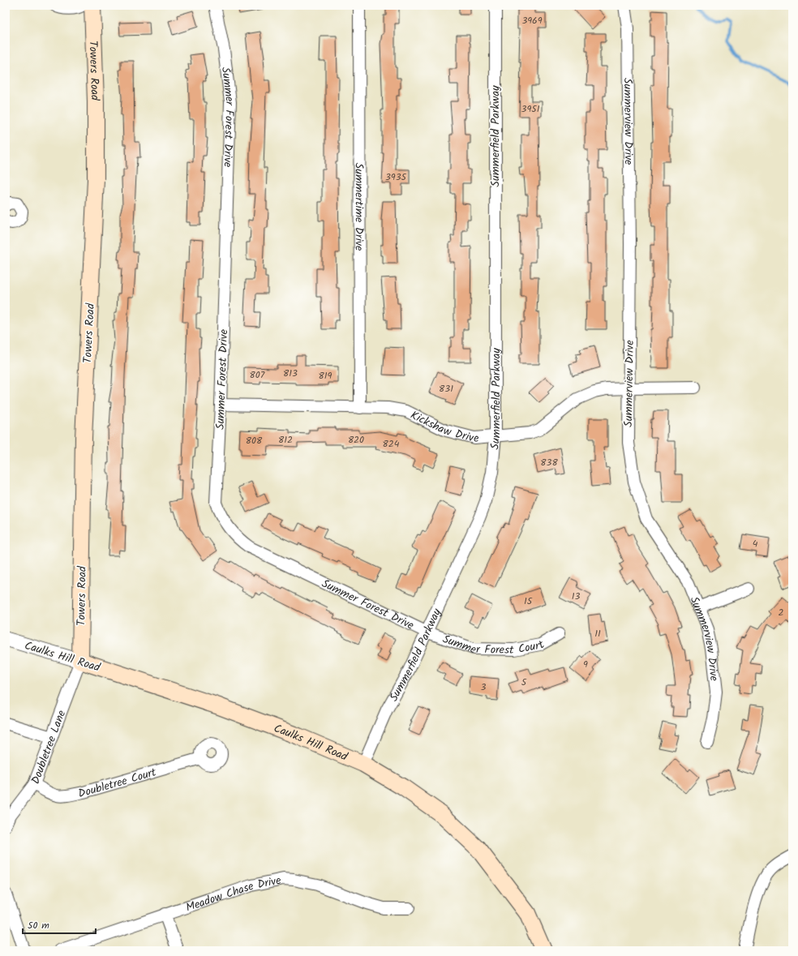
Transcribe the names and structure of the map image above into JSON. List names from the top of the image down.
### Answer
{
  "streets": {
    "main road": ["Towers Road", "Caulks Hill Road"],
    "street": [
      "Summer Forest Drive",
      "Summerview Drive",
      "Summerfield Parkway",
      "Summertime Drive",
      "Kickshaw Drive",
      "Summer Forest Court",
      "Doubletree Lane",
      "Doubletree Court",
      "Meadow Chase Drive"
    ]
  },
  "crossings": [
    ["Towers Road", "Caulks Hill Road"],
    ["Towers Road", "Doubletree Lane"],
    ["Summer Forest Drive", "Summerfield Parkway"],
    ["Summer Forest Drive", "Kickshaw Drive"],
    ["Summer Forest Drive", "Summer Forest Court"],
    ["Summerview Drive", "Kickshaw Drive"],
    ["Summerfield Parkway", "Kickshaw Drive"],
    ["Summerfield Parkway", "Summer Forest Court"],
    ["Summerfield Parkway", "Caulks Hill Road"],
    ["Summertime Drive", "Kickshaw Drive"],
    ["Caulks Hill Road", "Doubletree Lane"],
    ["Doubletree Lane", "Doubletree Court"]
  ],
  "house_numbers": [
    "3969",
    "3951",
    "3935",
    "813",
    "807",
    "819",
    "831",
    "812",
    "820",
    "808",
    "824",
    "838",
    "4",
    "13",
    "15",
    "2",
    "11",
    "9",
    "5",
    "3"
  ],
  "scale_bar": "50 m"
}
